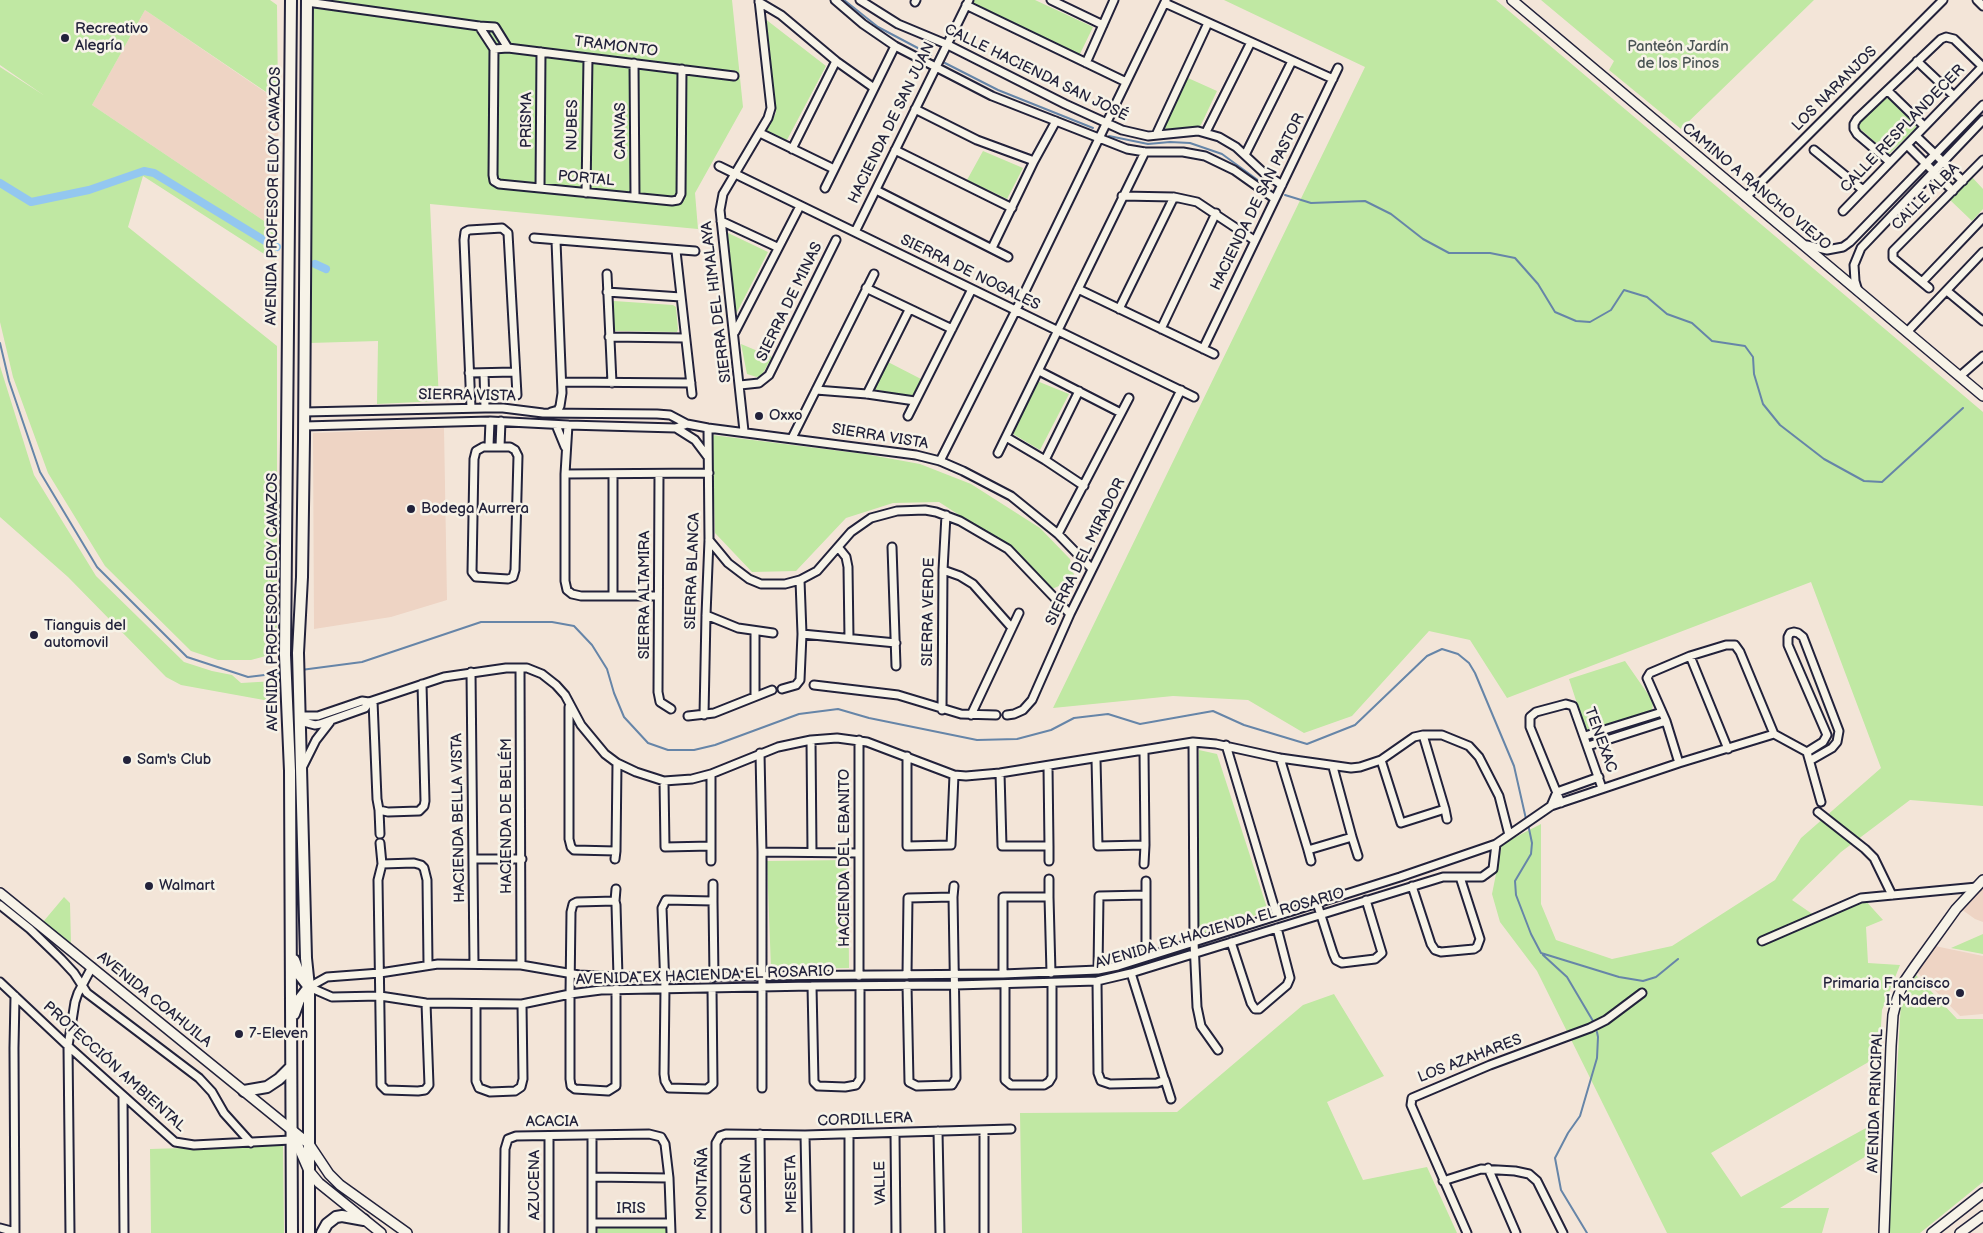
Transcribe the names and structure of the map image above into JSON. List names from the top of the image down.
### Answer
{
  "streets": {
    "main road": ["AVENIDA PROFESOR ELOY CAVAZOS"],
    "street": [
      "TRAMONTO",
      "CALLE HACIENDA SAN JOSÉ",
      "LOS NARANJOS",
      "PRISMA",
      "HACIENDA DE SAN JUAN",
      "NUBES",
      "CALLE RESPLANDECER",
      "CANVAS",
      "PORTAL",
      "CAMINO A RANCHO VIEJO",
      "CALLE ALBA",
      "HACIENDA DE SAN PASTOR",
      "SIERRA DE NOGALES",
      "SIERRA DEL HIMALAYA",
      "SIERRA DE MINAS",
      "SIERRA VISTA",
      "SIERRA DEL MIRADOR",
      "SIERRA BLANCA",
      "SIERRA ALTAMIRA",
      "SIERRA VERDE",
      "TENEXAC",
      "HACIENDA DE BELÉM",
      "HACIENDA BELLA VISTA",
      "HACIENDA DEL EBANITO",
      "AVENIDA EX HACIENDA EL ROSARIO",
      "AVENIDA COAHUILA",
      "LOS AZAHARES",
      "PROTECCIÓN AMBIENTAL",
      "AVENIDA PRINCIPAL",
      "CORDILLERA",
      "ACACIA",
      "VALLE",
      "MONTAÑA",
      "CADENA",
      "MESETA",
      "AZUCENA",
      "IRIS"
    ]
  },
  "crossings": [
    ["TRAMONTO", "PRISMA"],
    ["TRAMONTO", "NUBES"],
    ["TRAMONTO", "CANVAS"],
    ["TRAMONTO", "PORTAL"],
    ["CALLE HACIENDA SAN JOSÉ", "HACIENDA DE SAN JUAN"],
    ["CALLE HACIENDA SAN JOSÉ", "HACIENDA DE SAN PASTOR"],
    ["LOS NARANJOS", "CAMINO A RANCHO VIEJO"],
    ["PRISMA", "PORTAL"],
    ["HACIENDA DE SAN JUAN", "SIERRA DE NOGALES"],
    ["NUBES", "PORTAL"],
    ["CANVAS", "PORTAL"],
    ["AVENIDA PROFESOR ELOY CAVAZOS", "SIERRA VISTA"],
    ["AVENIDA PROFESOR ELOY CAVAZOS", "AVENIDA EX HACIENDA EL ROSARIO"],
    ["AVENIDA PROFESOR ELOY CAVAZOS", "AVENIDA COAHUILA"],
    ["AVENIDA PROFESOR ELOY CAVAZOS", "PROTECCIÓN AMBIENTAL"],
    ["SIERRA DE NOGALES", "SIERRA DEL HIMALAYA"],
    ["SIERRA DE NOGALES", "SIERRA DEL MIRADOR"],
    ["SIERRA DEL HIMALAYA", "SIERRA DE MINAS"],
    ["SIERRA DEL HIMALAYA", "SIERRA VISTA"],
    ["SIERRA VISTA", "SIERRA DEL MIRADOR"],
    ["SIERRA VISTA", "SIERRA BLANCA"],
    ["TENEXAC", "AVENIDA EX HACIENDA EL ROSARIO"],
    ["HACIENDA DE BELÉM", "AVENIDA EX HACIENDA EL ROSARIO"],
    ["HACIENDA BELLA VISTA", "AVENIDA EX HACIENDA EL ROSARIO"],
    ["HACIENDA DEL EBANITO", "AVENIDA EX HACIENDA EL ROSARIO"],
    ["AVENIDA COAHUILA", "PROTECCIÓN AMBIENTAL"],
    ["CORDILLERA", "VALLE"],
    ["CORDILLERA", "MONTAÑA"],
    ["CORDILLERA", "CADENA"],
    ["CORDILLERA", "MESETA"],
    ["ACACIA", "AZUCENA"]
  ],
  "parks": ["Panteón Jardín de los Pinos"],
  "places": [
    "Recreativo Alegría",
    "Oxxo",
    "Bodega Aurrera",
    "Tianguis del automovil",
    "Sam's Club",
    "Walmart",
    "Primaria Francisco I. Madero",
    "7-Eleven"
  ]
}
